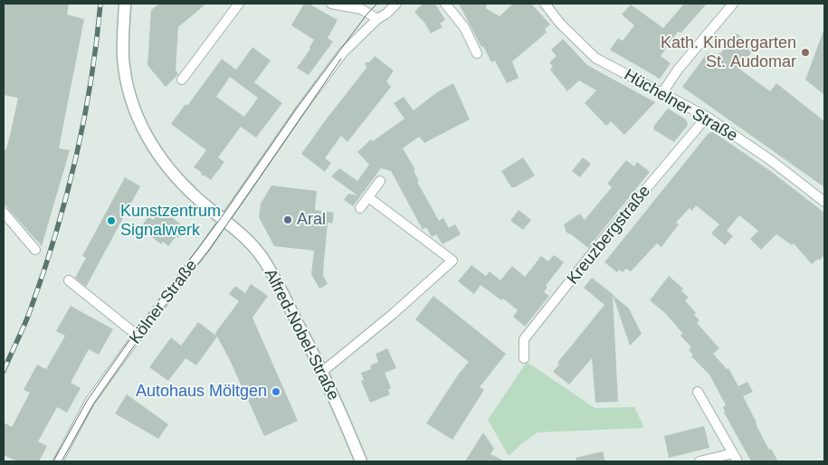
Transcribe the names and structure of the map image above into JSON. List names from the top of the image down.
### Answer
{
  "streets": {
    "street": [
      "Hüchelner Straße",
      "Kreuzbergstraße",
      "Kölner Straße",
      "Alfred-Nobel-Straße"
    ]
  },
  "crossings": [
    ["Hüchelner Straße", "Kreuzbergstraße"],
    ["Kölner Straße", "Alfred-Nobel-Straße"]
  ],
  "places": [
    "Kath. Kindergarten St. Audomar",
    "Aral",
    "Kunstzentrum Signalwerk",
    "Autohaus Möltgen"
  ]
}
